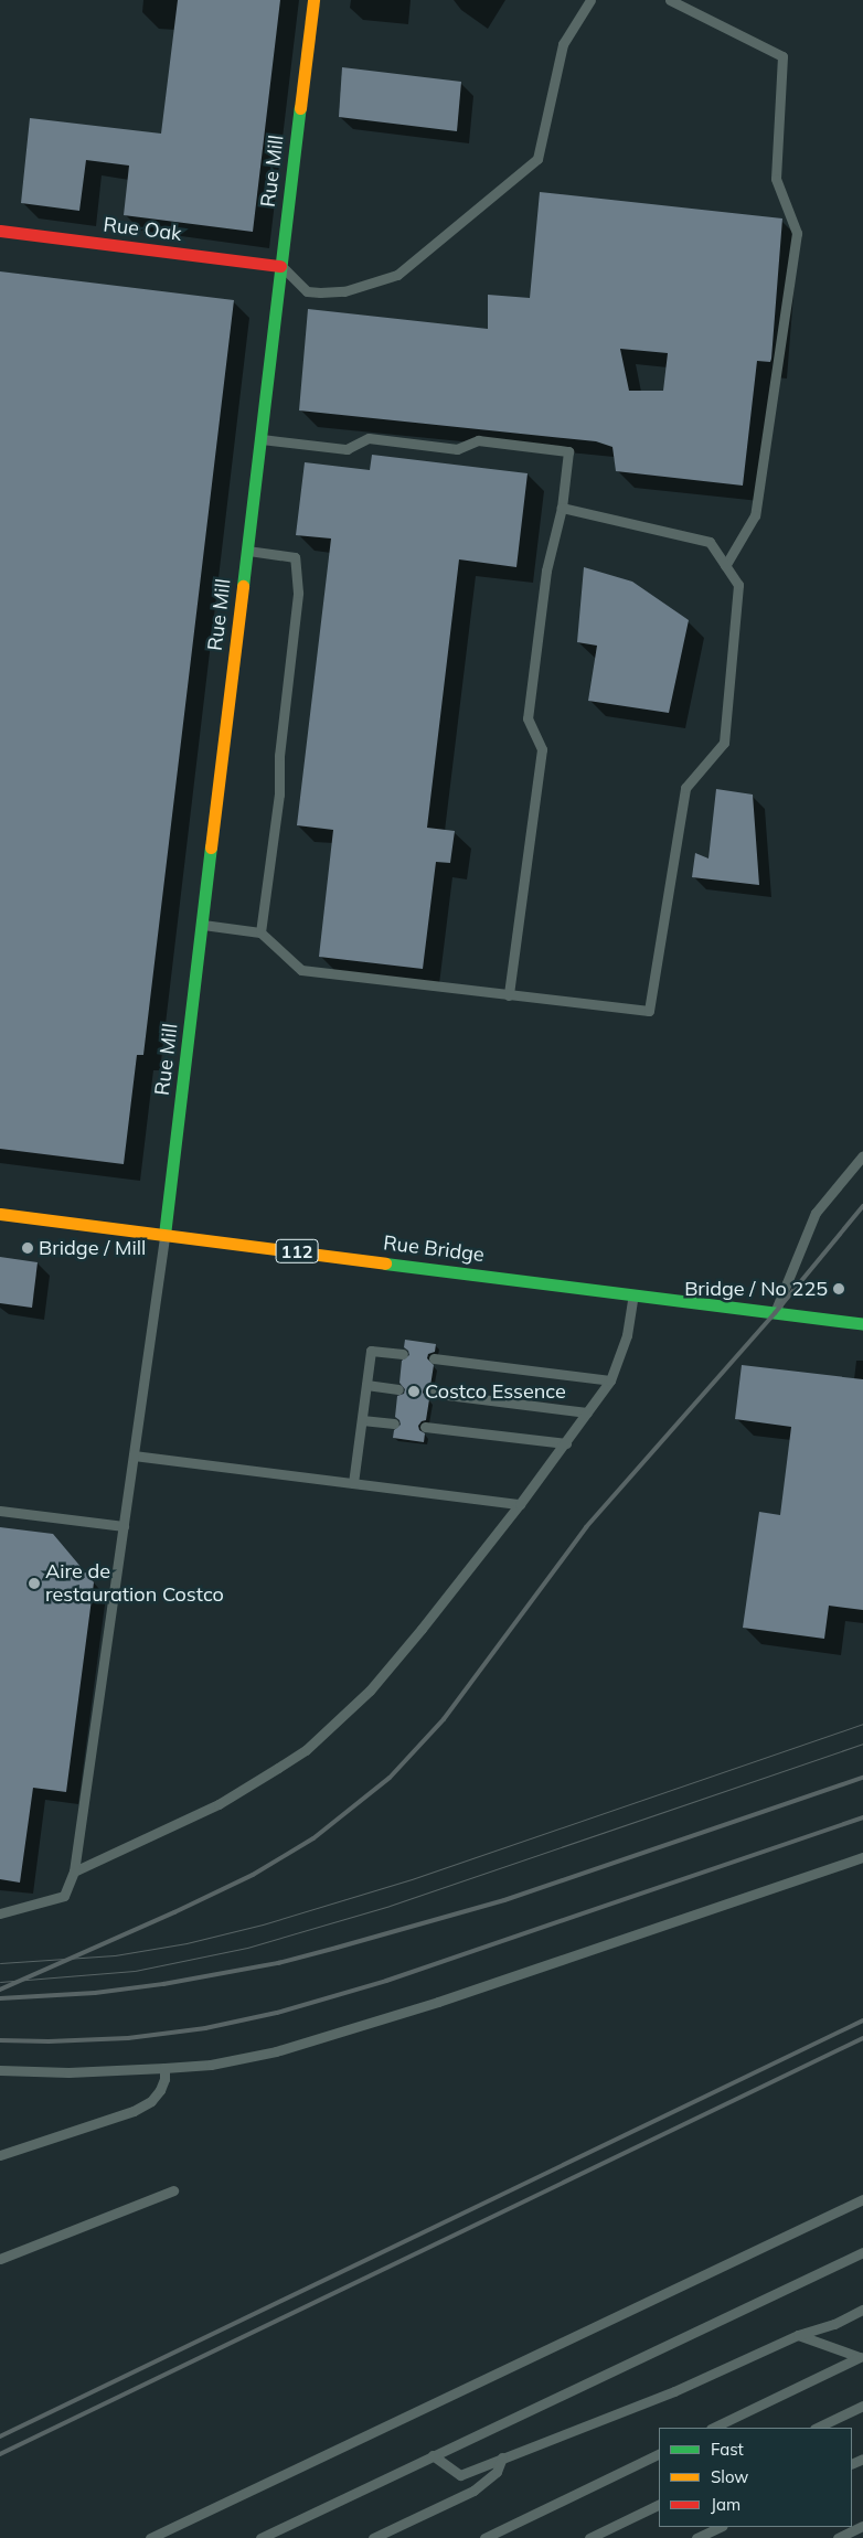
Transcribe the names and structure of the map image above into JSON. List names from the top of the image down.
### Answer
{
  "streets": {
    "street": [
      "Rue Mill",
      "Rue Oak",
      "Rue Bridge",
      "112"
    ]
  },
  "crossings": [
    ["Rue Mill", "Rue Oak"],
    ["Rue Mill", "Rue Bridge"]
  ],
  "places": [
    "Bridge / Mill",
    "Bridge / No 225",
    "Costco Essence",
    "Aire de restauration Costco"
  ],
  "legend": ["Fast", "Slow", "Jam"]
}
